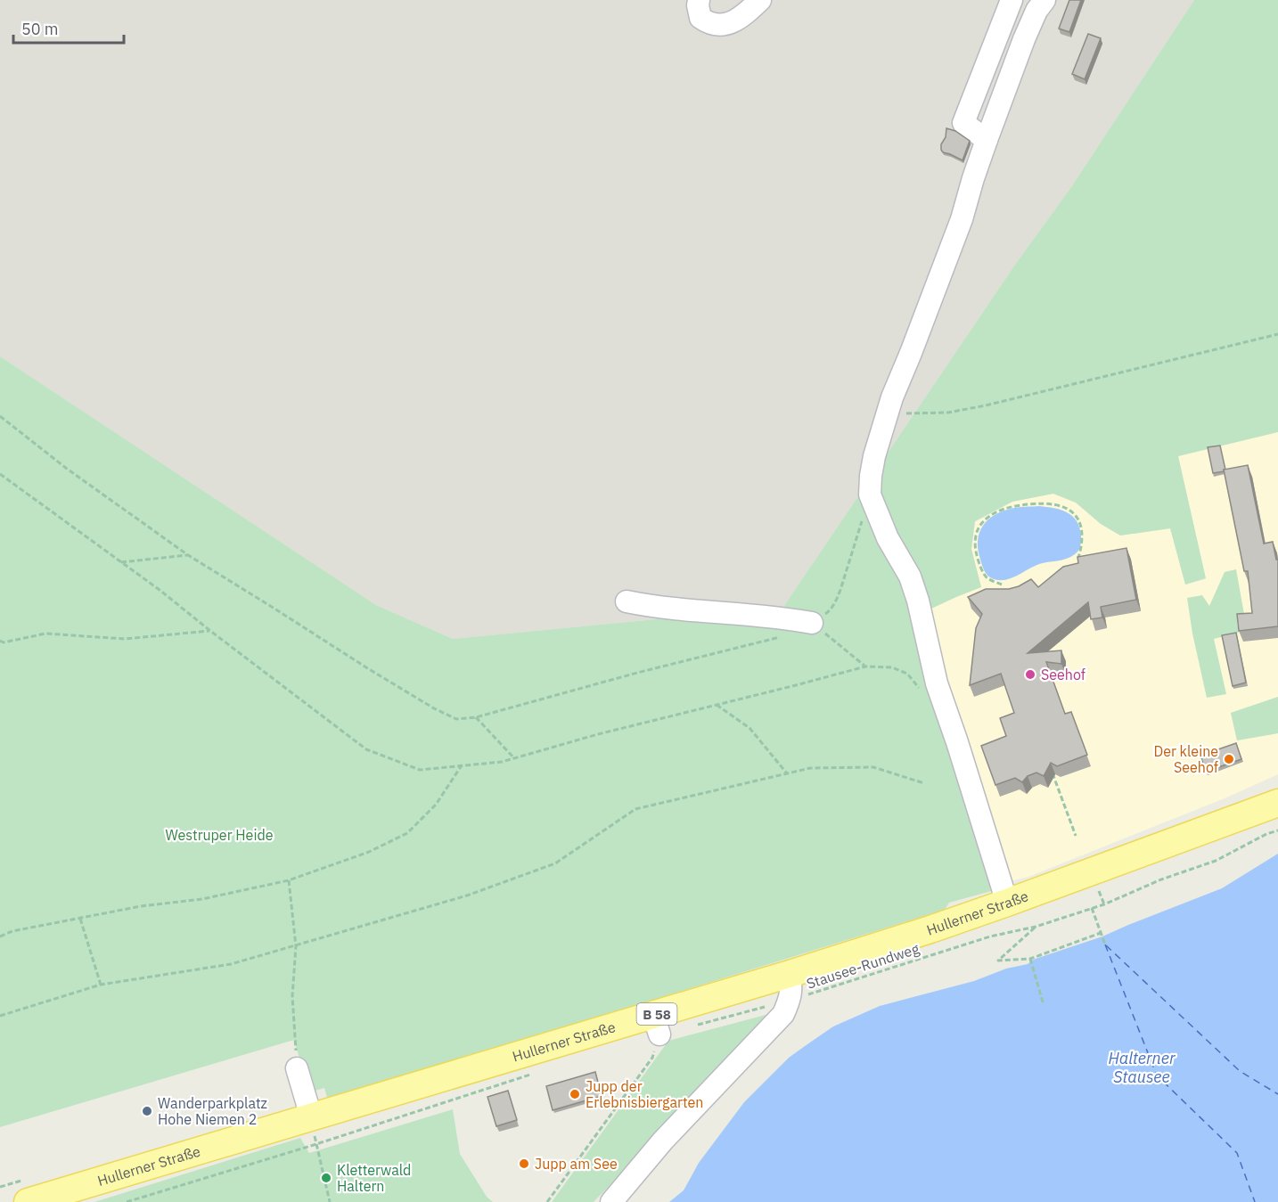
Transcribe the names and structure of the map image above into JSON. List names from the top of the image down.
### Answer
{
  "streets": {
    "main road": ["Hullerner Straße", "B 58"],
    "path": ["Stausee-Rundweg"]
  },
  "water": ["Halterner Stausee"],
  "parks": ["Westruper Heide"],
  "places": [
    "Seehof",
    "Der kleine Seehof",
    "Jupp der Erlebnisbiergarten",
    "Wanderparkplatz Hohe Niemen 2",
    "Jupp am See",
    "Kletterwald Haltern"
  ],
  "scale_bar": "50 m"
}
